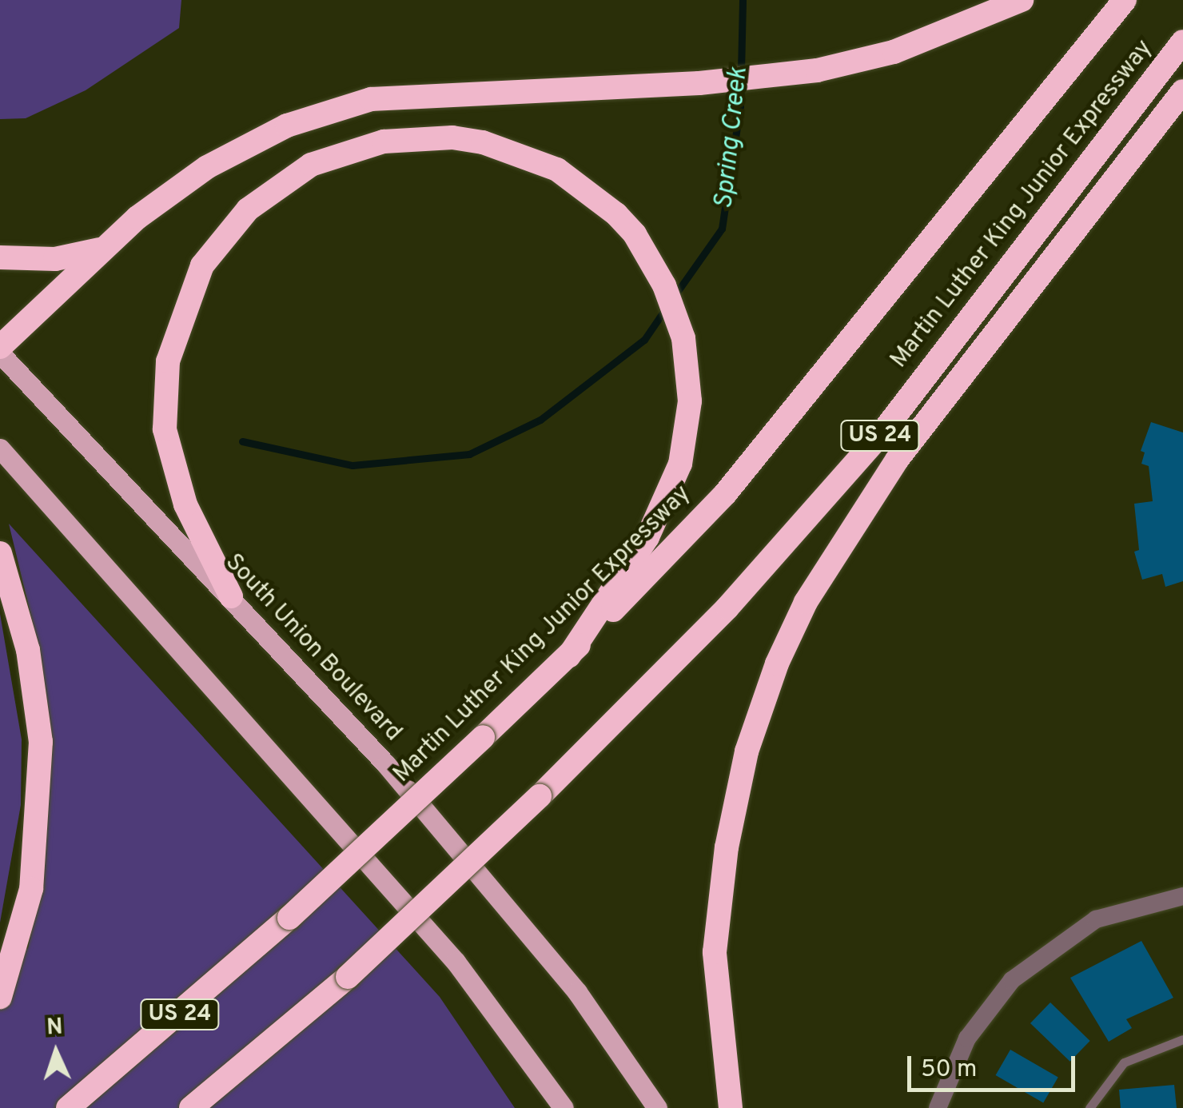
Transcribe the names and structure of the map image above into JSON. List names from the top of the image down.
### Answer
{
  "streets": {
    "highway": ["Martin Luther King Junior Expressway", "US 24"],
    "main road": ["South Union Boulevard"]
  },
  "water": ["Spring Creek"],
  "scale_bar": "50 m",
  "north": "top"
}
